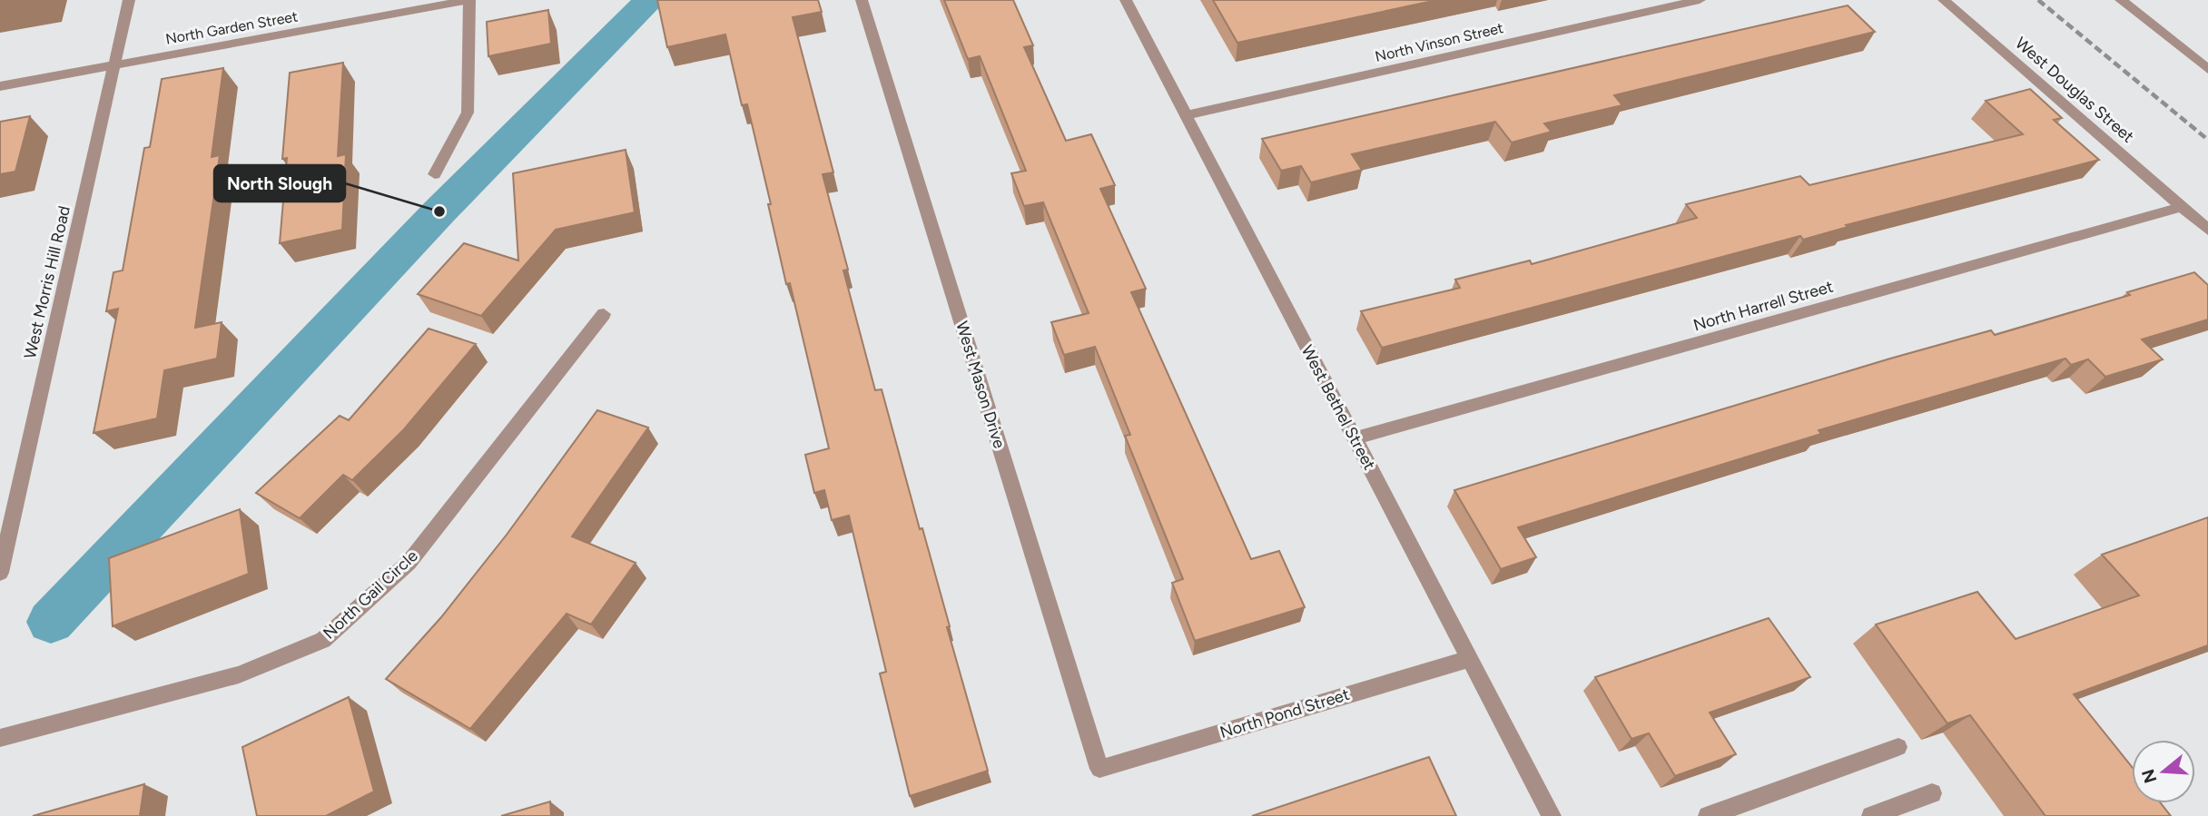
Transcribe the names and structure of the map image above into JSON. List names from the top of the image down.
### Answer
{
  "streets": {
    "street": [
      "North Garden Street",
      "North Vinson Street",
      "West Douglas Street",
      "West Morris Hill Road",
      "North Harrell Street",
      "West Mason Drive",
      "West Bethel Street",
      "North Gail Circle",
      "North Pond Street"
    ]
  },
  "crossings": [
    ["North Garden Street", "West Morris Hill Road"],
    ["North Vinson Street", "West Bethel Street"],
    ["West Douglas Street", "North Harrell Street"],
    ["North Harrell Street", "West Bethel Street"],
    ["West Mason Drive", "North Pond Street"],
    ["West Bethel Street", "North Pond Street"]
  ],
  "places": ["North Slough"],
  "north": "left"
}
